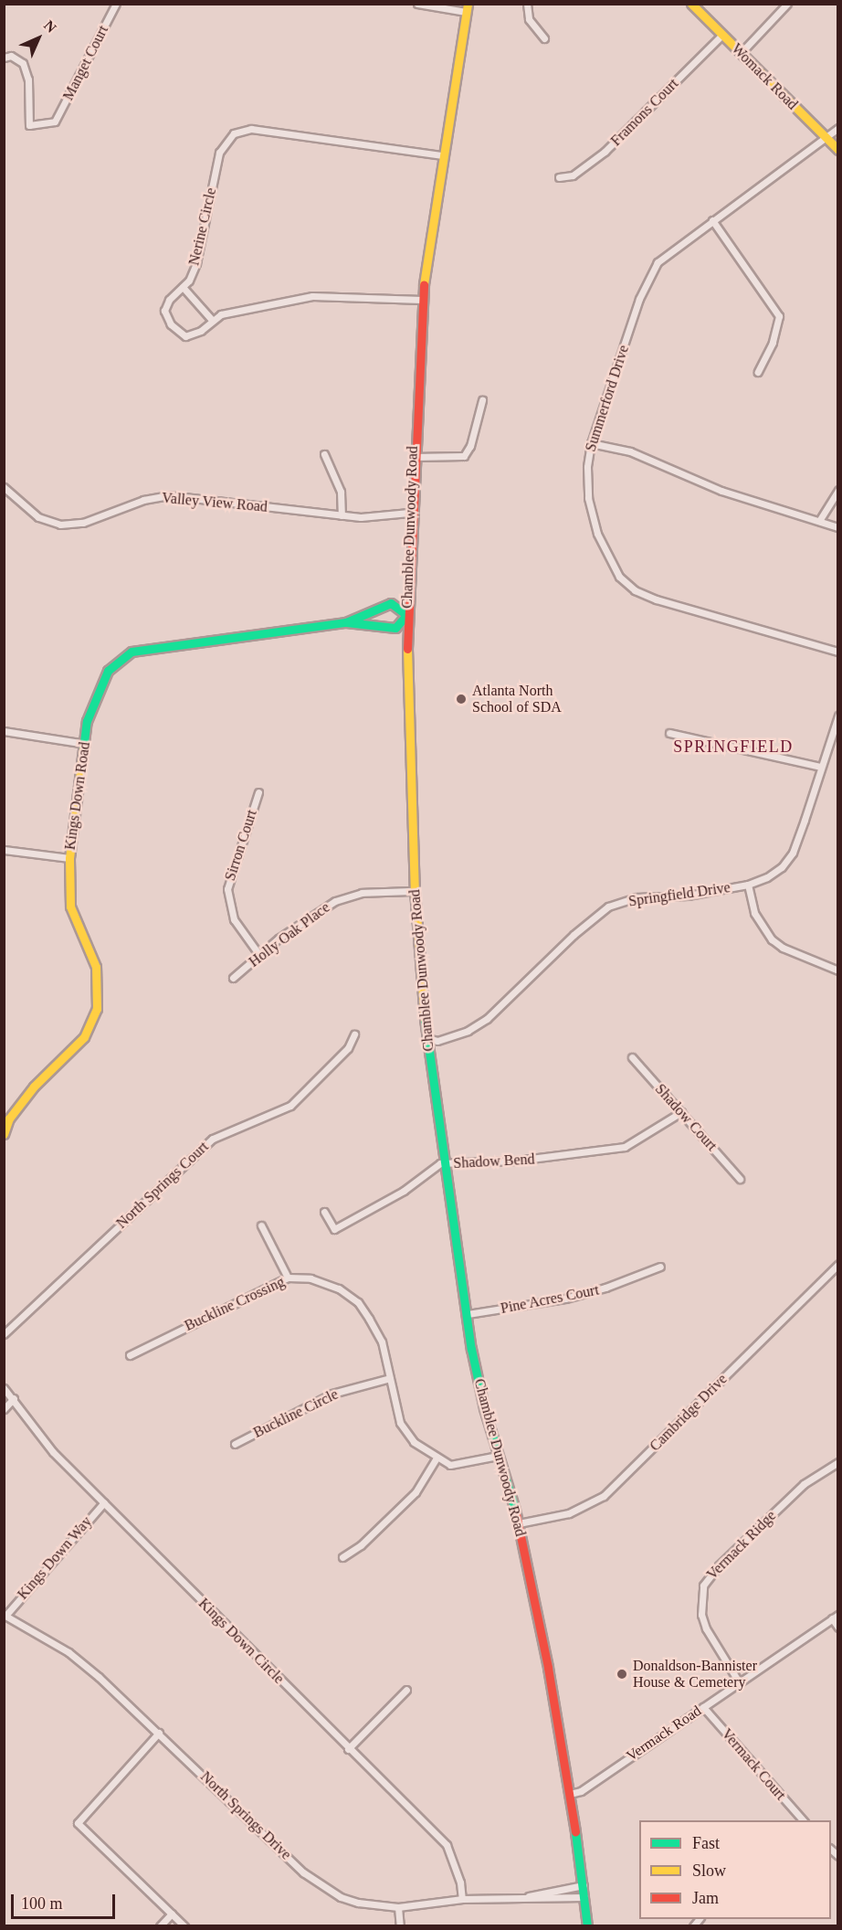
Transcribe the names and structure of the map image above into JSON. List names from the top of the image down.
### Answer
{
  "streets": {
    "street": [
      "Manget Court",
      "Womack Road",
      "Framons Court",
      "Nerine Circle",
      "Summerford Drive",
      "Valley View Road",
      "Chamblee Dunwoody Road",
      "Kings Down Road",
      "Sirron Court",
      "Springfield Drive",
      "Holly Oak Place",
      "Shadow Court",
      "Shadow Bend",
      "North Springs Court",
      "Pine Acres Court",
      "Buckline Crossing",
      "Cambridge Drive",
      "Buckline Circle",
      "Vermack Ridge",
      "Kings Down Way",
      "Kings Down Circle",
      "Vermack Road",
      "Vermack Court",
      "North Springs Drive"
    ]
  },
  "crossings": [
    ["Womack Road", "Framons Court"],
    ["Womack Road", "Summerford Drive"],
    ["Nerine Circle", "Chamblee Dunwoody Road"],
    ["Valley View Road", "Chamblee Dunwoody Road"],
    ["Chamblee Dunwoody Road", "Kings Down Road"],
    ["Chamblee Dunwoody Road", "Springfield Drive"],
    ["Chamblee Dunwoody Road", "Holly Oak Place"],
    ["Chamblee Dunwoody Road", "Shadow Bend"],
    ["Chamblee Dunwoody Road", "Pine Acres Court"],
    ["Chamblee Dunwoody Road", "Buckline Crossing"],
    ["Chamblee Dunwoody Road", "Cambridge Drive"],
    ["Chamblee Dunwoody Road", "Vermack Road"],
    ["Chamblee Dunwoody Road", "North Springs Drive"],
    ["Sirron Court", "Holly Oak Place"],
    ["Shadow Court", "Shadow Bend"],
    ["Buckline Crossing", "Buckline Circle"],
    ["Vermack Ridge", "Vermack Road"],
    ["Kings Down Way", "Kings Down Circle"],
    ["Kings Down Way", "North Springs Drive"],
    ["Kings Down Circle", "North Springs Drive"],
    ["Vermack Road", "Vermack Court"]
  ],
  "districts": ["SPRINGFIELD"],
  "places": ["Atlanta North School of SDA", "Donaldson-Bannister House & Cemetery"],
  "legend": ["Fast", "Slow", "Jam"],
  "scale_bar": "100 m",
  "north": "top right"
}
